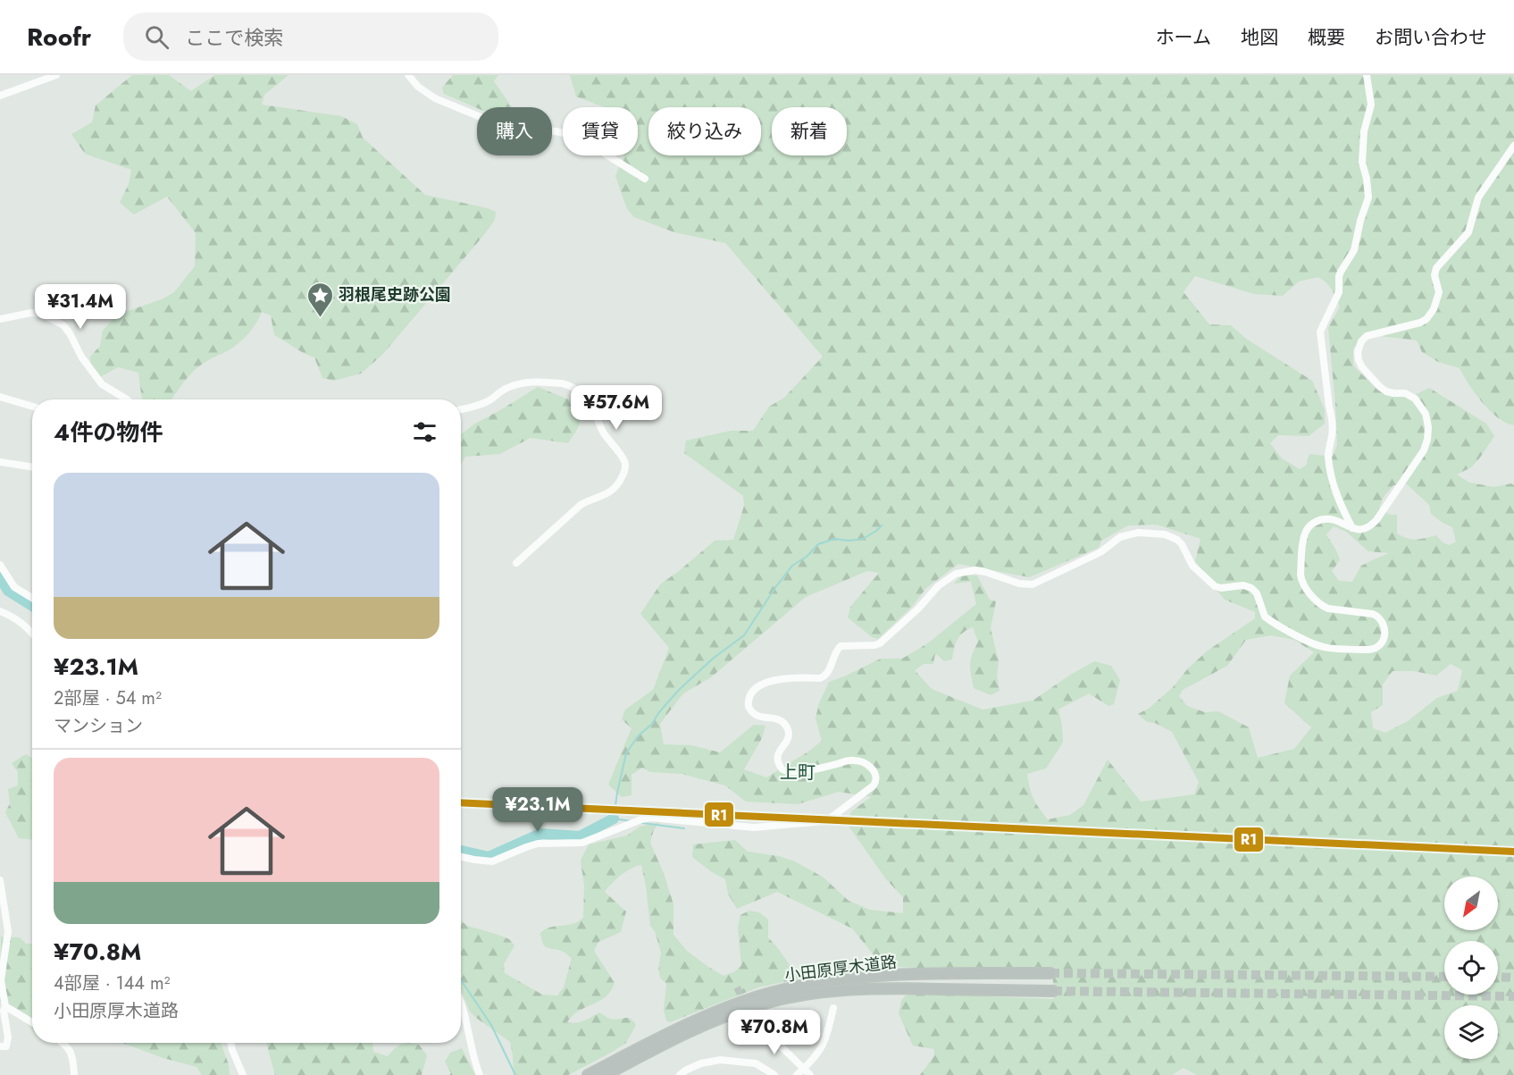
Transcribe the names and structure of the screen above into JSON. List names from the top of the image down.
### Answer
{
  "streets": {
    "highway": ["小田原厚木道路"]
  },
  "districts": ["上町"],
  "places": {
    "place": ["羽根尾史跡公園"]
  },
  "lines": ["transit line R1"],
  "north": "bottom left",
  "page": {
    "header": "Roofr",
    "search": "ここで検索",
    "nav": [
      "ホーム",
      "地図",
      "概要",
      "お問い合わせ"
    ],
    "chip": [
      "購入",
      "賃貸",
      "絞り込み",
      "新着"
    ],
    "price": [
      "¥31.4M",
      "¥57.6M",
      "¥23.1M",
      "¥70.8M"
    ],
    "heading": "4件の物件",
    "list": [
      {
        "name": "¥23.1M",
        "note": "2部屋 · 54 m² · マンション"
      },
      {
        "name": "¥70.8M",
        "note": "4部屋 · 144 m² · 小田原厚木道路"
      }
    ]
  }
}
